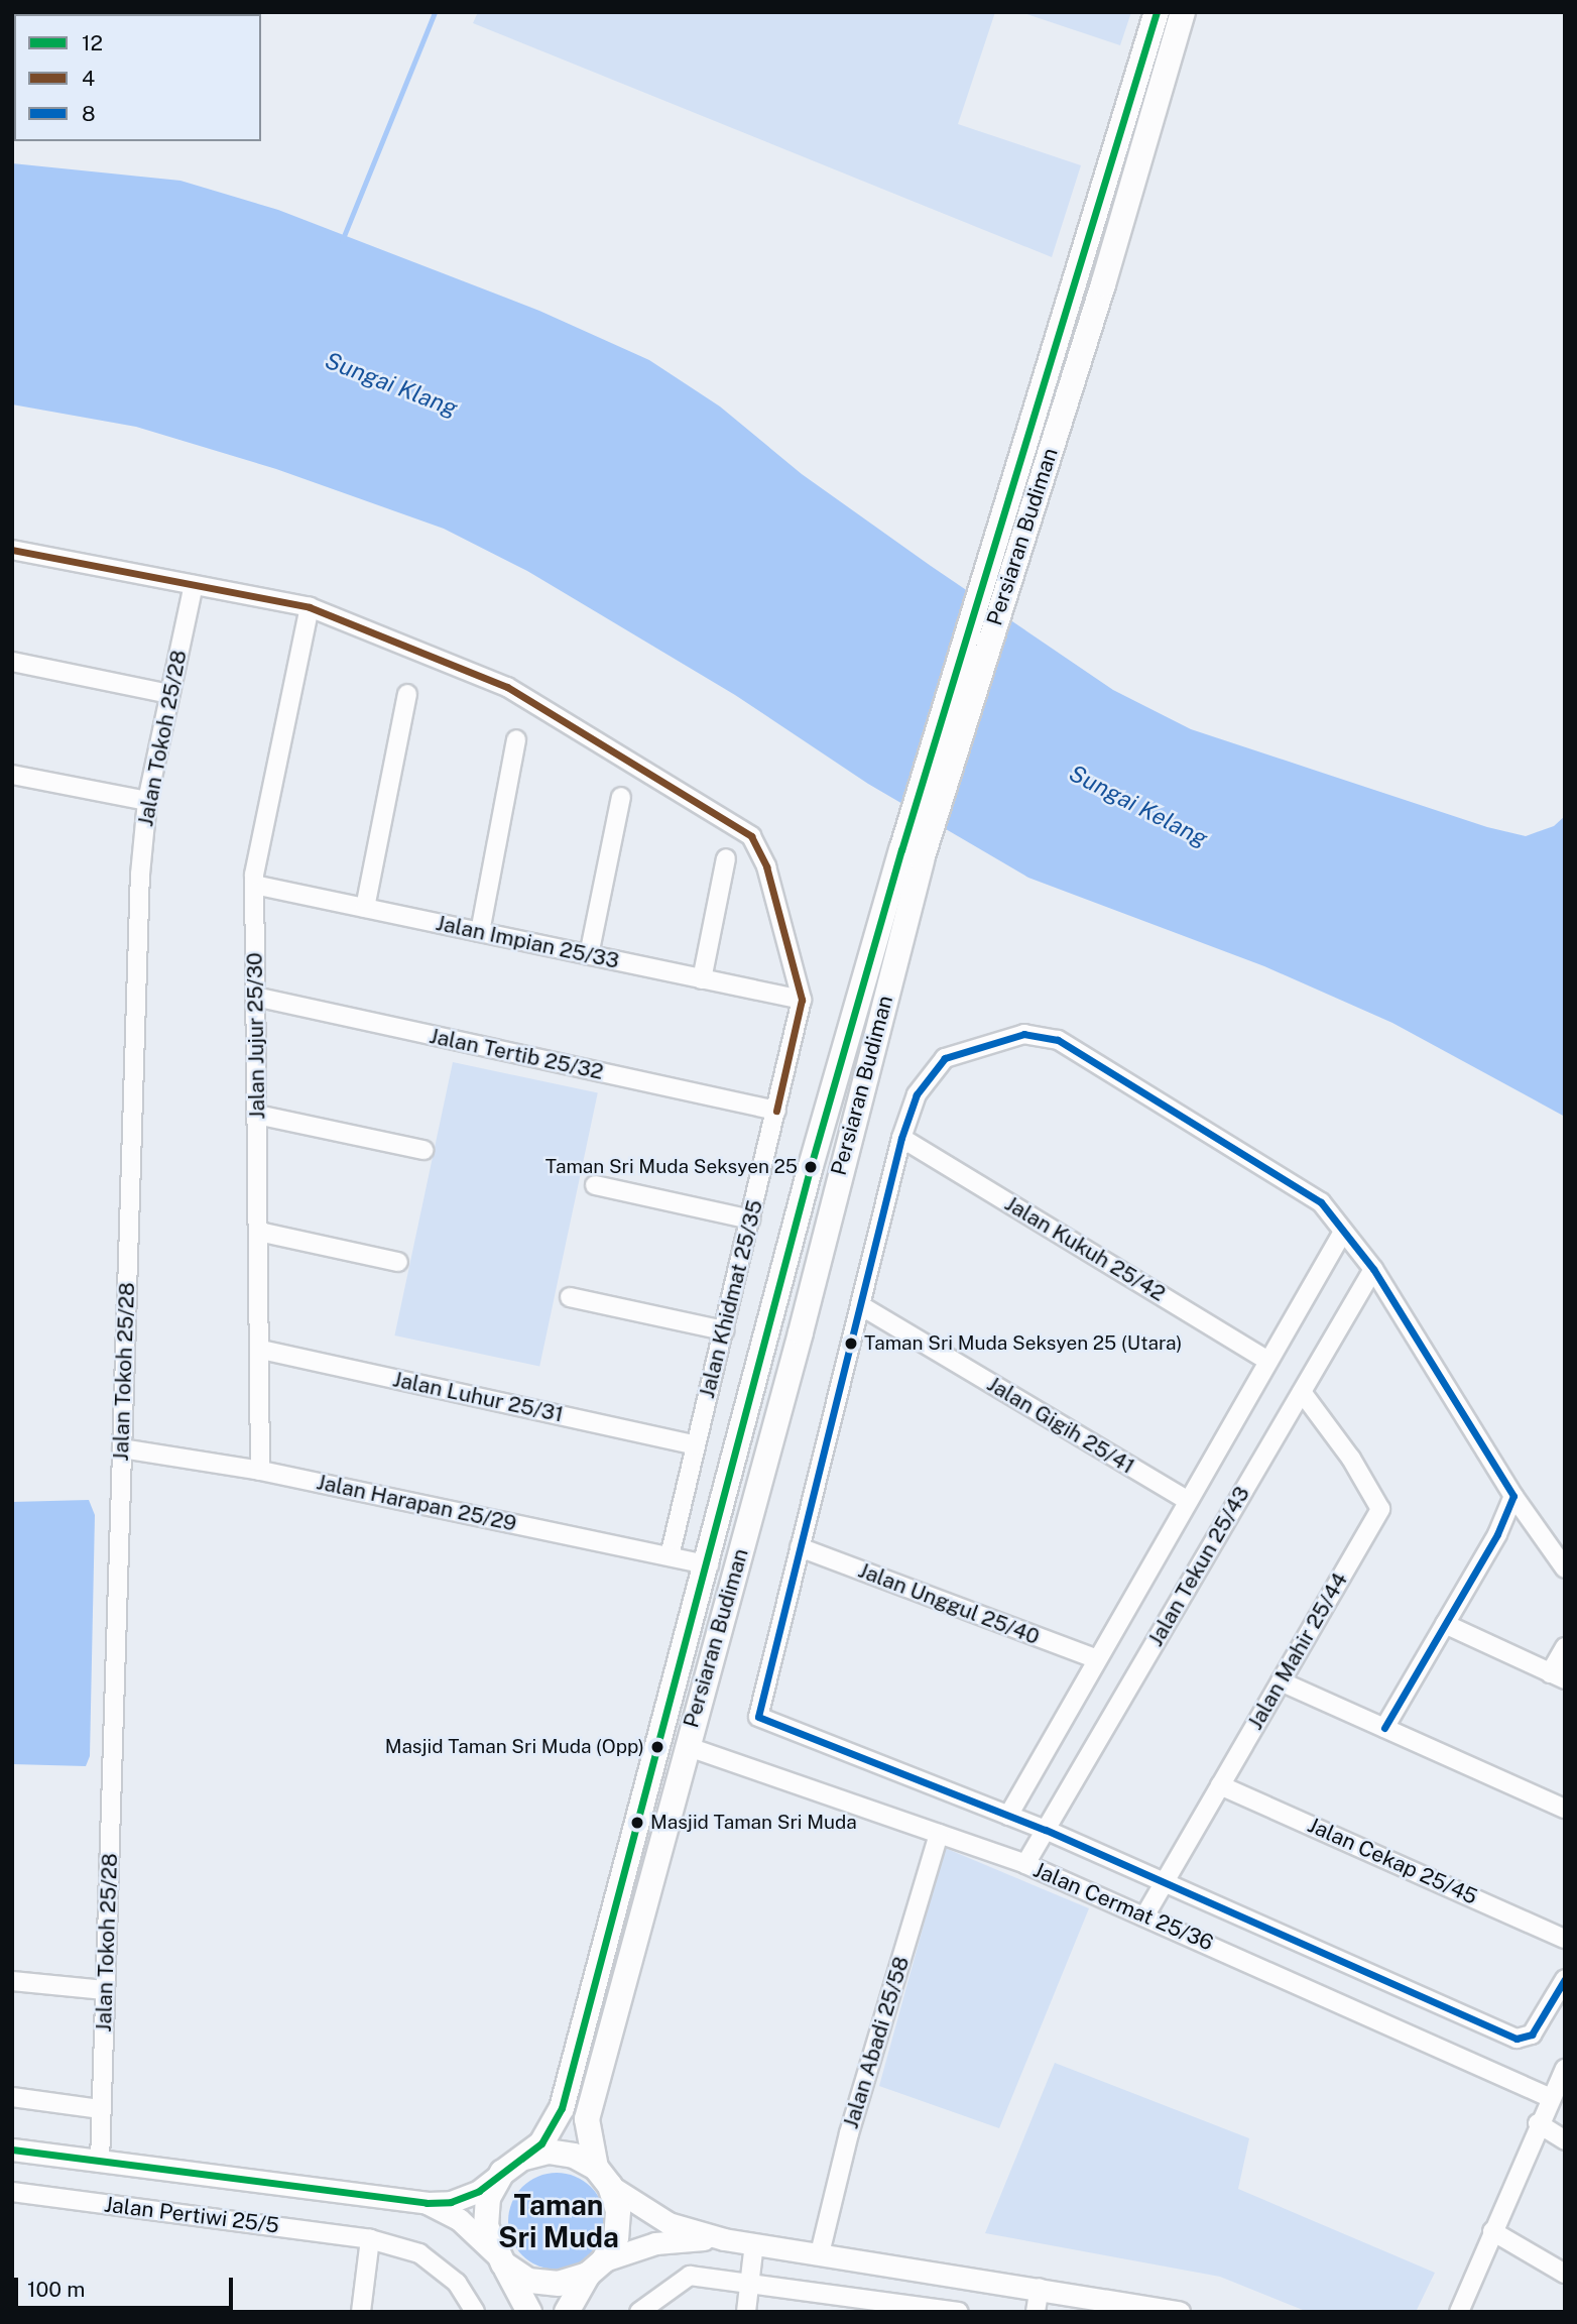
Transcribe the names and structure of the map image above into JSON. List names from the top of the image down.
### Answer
{
  "streets": {
    "main road": ["Persiaran Budiman"],
    "street": [
      "Jalan Tokoh 25/28",
      "Jalan Impian 25/33",
      "Jalan Jujur 25/30",
      "Jalan Tertib 25/32",
      "Jalan Kukuh 25/42",
      "Jalan Khidmat 25/35",
      "Jalan Luhur 25/31",
      "Jalan Gigih 25/41",
      "Jalan Harapan 25/29",
      "Jalan Tekun 25/43",
      "Jalan Unggul 25/40",
      "Jalan Mahir 25/44",
      "Jalan Cekap 25/45",
      "Jalan Cermat 25/36",
      "Jalan Abadi 25/58",
      "Jalan Pertiwi 25/5"
    ]
  },
  "crossings": [
    ["Persiaran Budiman", "Jalan Harapan 25/29"],
    ["Persiaran Budiman", "Jalan Cermat 25/36"],
    ["Jalan Tokoh 25/28", "Jalan Harapan 25/29"],
    ["Jalan Impian 25/33", "Jalan Jujur 25/30"],
    ["Jalan Impian 25/33", "Jalan Khidmat 25/35"],
    ["Jalan Jujur 25/30", "Jalan Tertib 25/32"],
    ["Jalan Jujur 25/30", "Jalan Luhur 25/31"],
    ["Jalan Jujur 25/30", "Jalan Harapan 25/29"],
    ["Jalan Tertib 25/32", "Jalan Khidmat 25/35"],
    ["Jalan Kukuh 25/42", "Jalan Tekun 25/43"],
    ["Jalan Khidmat 25/35", "Jalan Luhur 25/31"],
    ["Jalan Khidmat 25/35", "Jalan Harapan 25/29"],
    ["Jalan Gigih 25/41", "Jalan Tekun 25/43"],
    ["Jalan Tekun 25/43", "Jalan Unggul 25/40"],
    ["Jalan Tekun 25/43", "Jalan Mahir 25/44"],
    ["Jalan Tekun 25/43", "Jalan Cermat 25/36"],
    ["Jalan Unggul 25/40", "Jalan Cermat 25/36"],
    ["Jalan Mahir 25/44", "Jalan Cekap 25/45"],
    ["Jalan Mahir 25/44", "Jalan Cermat 25/36"],
    ["Jalan Cermat 25/36", "Jalan Abadi 25/58"]
  ],
  "districts": ["Taman Sri Muda"],
  "water": ["Sungai Klang", "Sungai Kelang"],
  "places": [
    "Taman Sri Muda Seksyen 25",
    "Taman Sri Muda Seksyen 25 (Utara)",
    "Masjid Taman Sri Muda (Opp)",
    "Masjid Taman Sri Muda"
  ],
  "lines": ["transit line 12", "transit line 4", "transit line 8"],
  "legend": ["12", "4", "8"],
  "scale_bar": "100 m"
}
